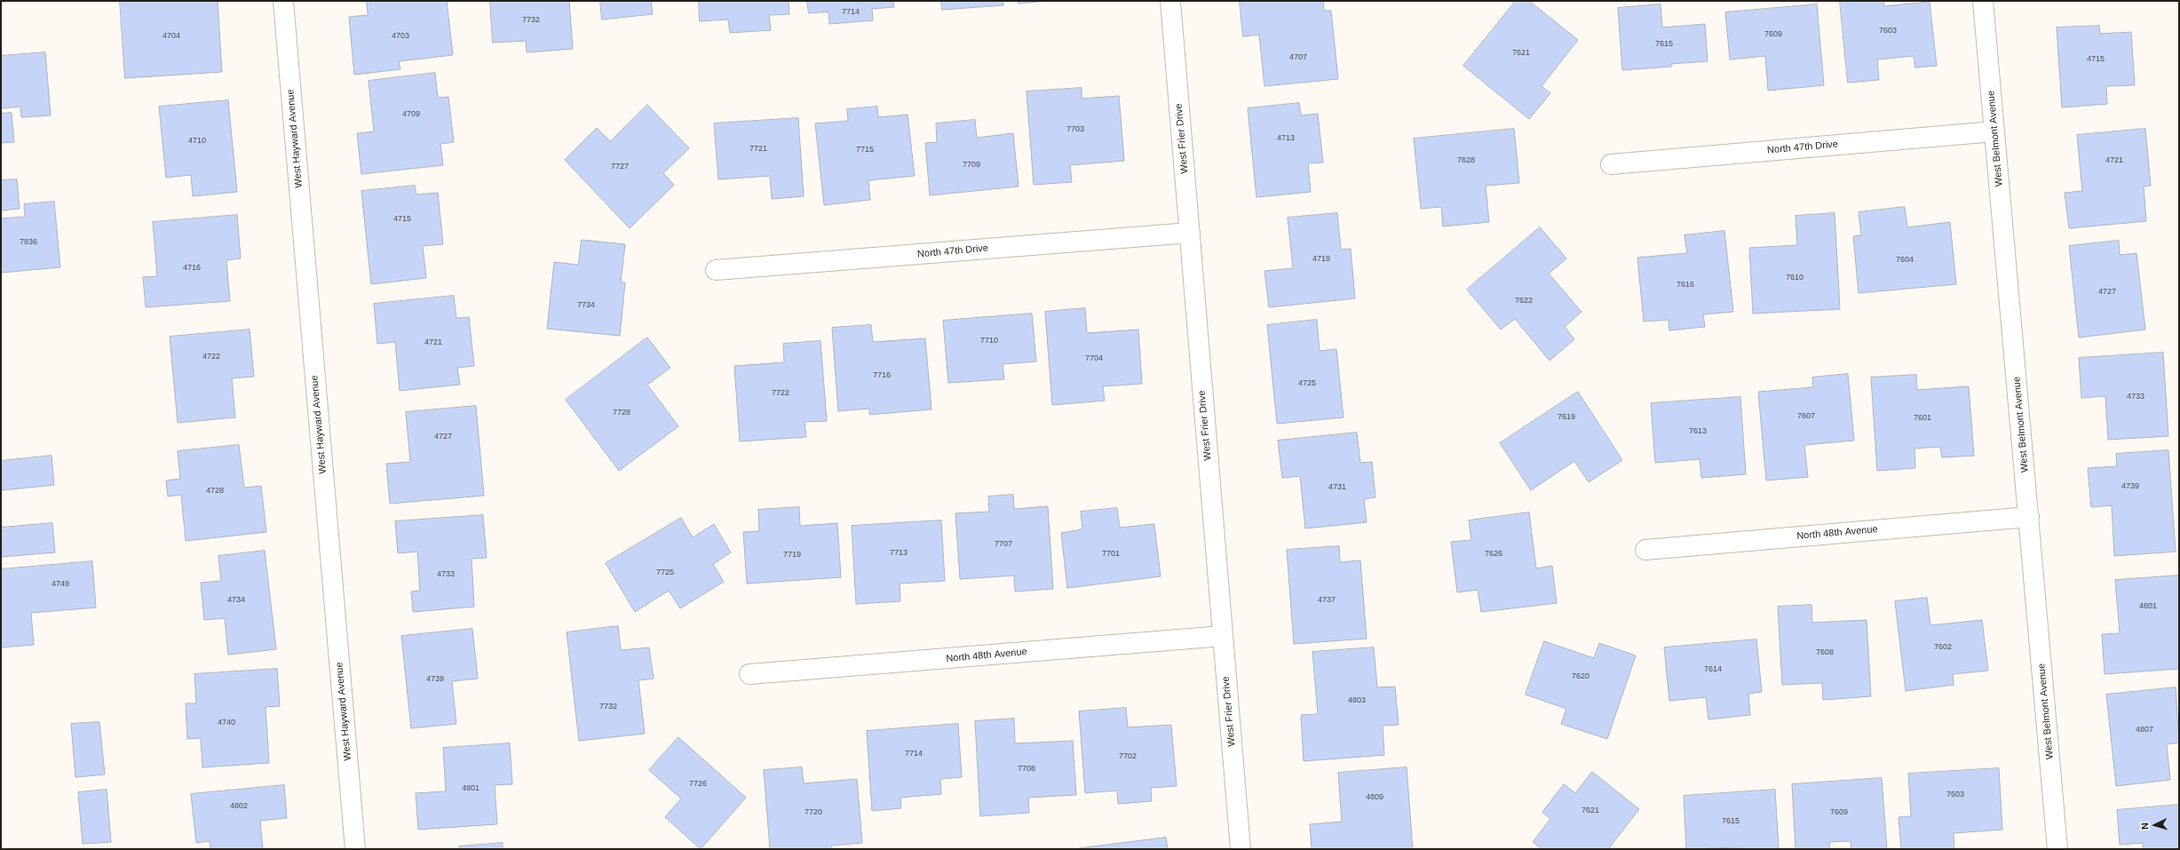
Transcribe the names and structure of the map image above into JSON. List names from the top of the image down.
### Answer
{
  "streets": {
    "street": [
      "West Hayward Avenue",
      "West Frier Drive",
      "West Belmont Avenue",
      "North 47th Drive",
      "North 48th Avenue"
    ]
  },
  "crossings": [
    ["West Frier Drive", "North 47th Drive"],
    ["West Frier Drive", "North 48th Avenue"],
    ["West Belmont Avenue", "North 47th Drive"],
    ["West Belmont Avenue", "North 48th Avenue"]
  ],
  "house_numbers": [
    "7714",
    "7732",
    "7603",
    "7609",
    "4704",
    "4703",
    "7615",
    "7621",
    "4707",
    "4715",
    "4709",
    "7703",
    "4713",
    "4710",
    "7721",
    "7715",
    "7628",
    "4721",
    "7709",
    "7727",
    "4715",
    "7836",
    "4719",
    "7604",
    "4716",
    "7610",
    "7616",
    "4727",
    "7622",
    "7734",
    "7710",
    "4721",
    "4722",
    "7704",
    "7716",
    "4725",
    "7722",
    "4733",
    "7728",
    "7607",
    "7619",
    "7601",
    "7613",
    "4727",
    "4739",
    "4731",
    "4728",
    "7707",
    "7713",
    "7701",
    "7626",
    "7719",
    "7725",
    "4733",
    "4749",
    "4734",
    "4737",
    "4801",
    "7602",
    "7608",
    "7614",
    "7620",
    "4739",
    "4803",
    "7732",
    "4740",
    "4807",
    "7714",
    "7702",
    "7708",
    "7726",
    "4801",
    "7603",
    "4809",
    "4802",
    "7621",
    "7720",
    "7609",
    "7615"
  ],
  "north": "left"
}
